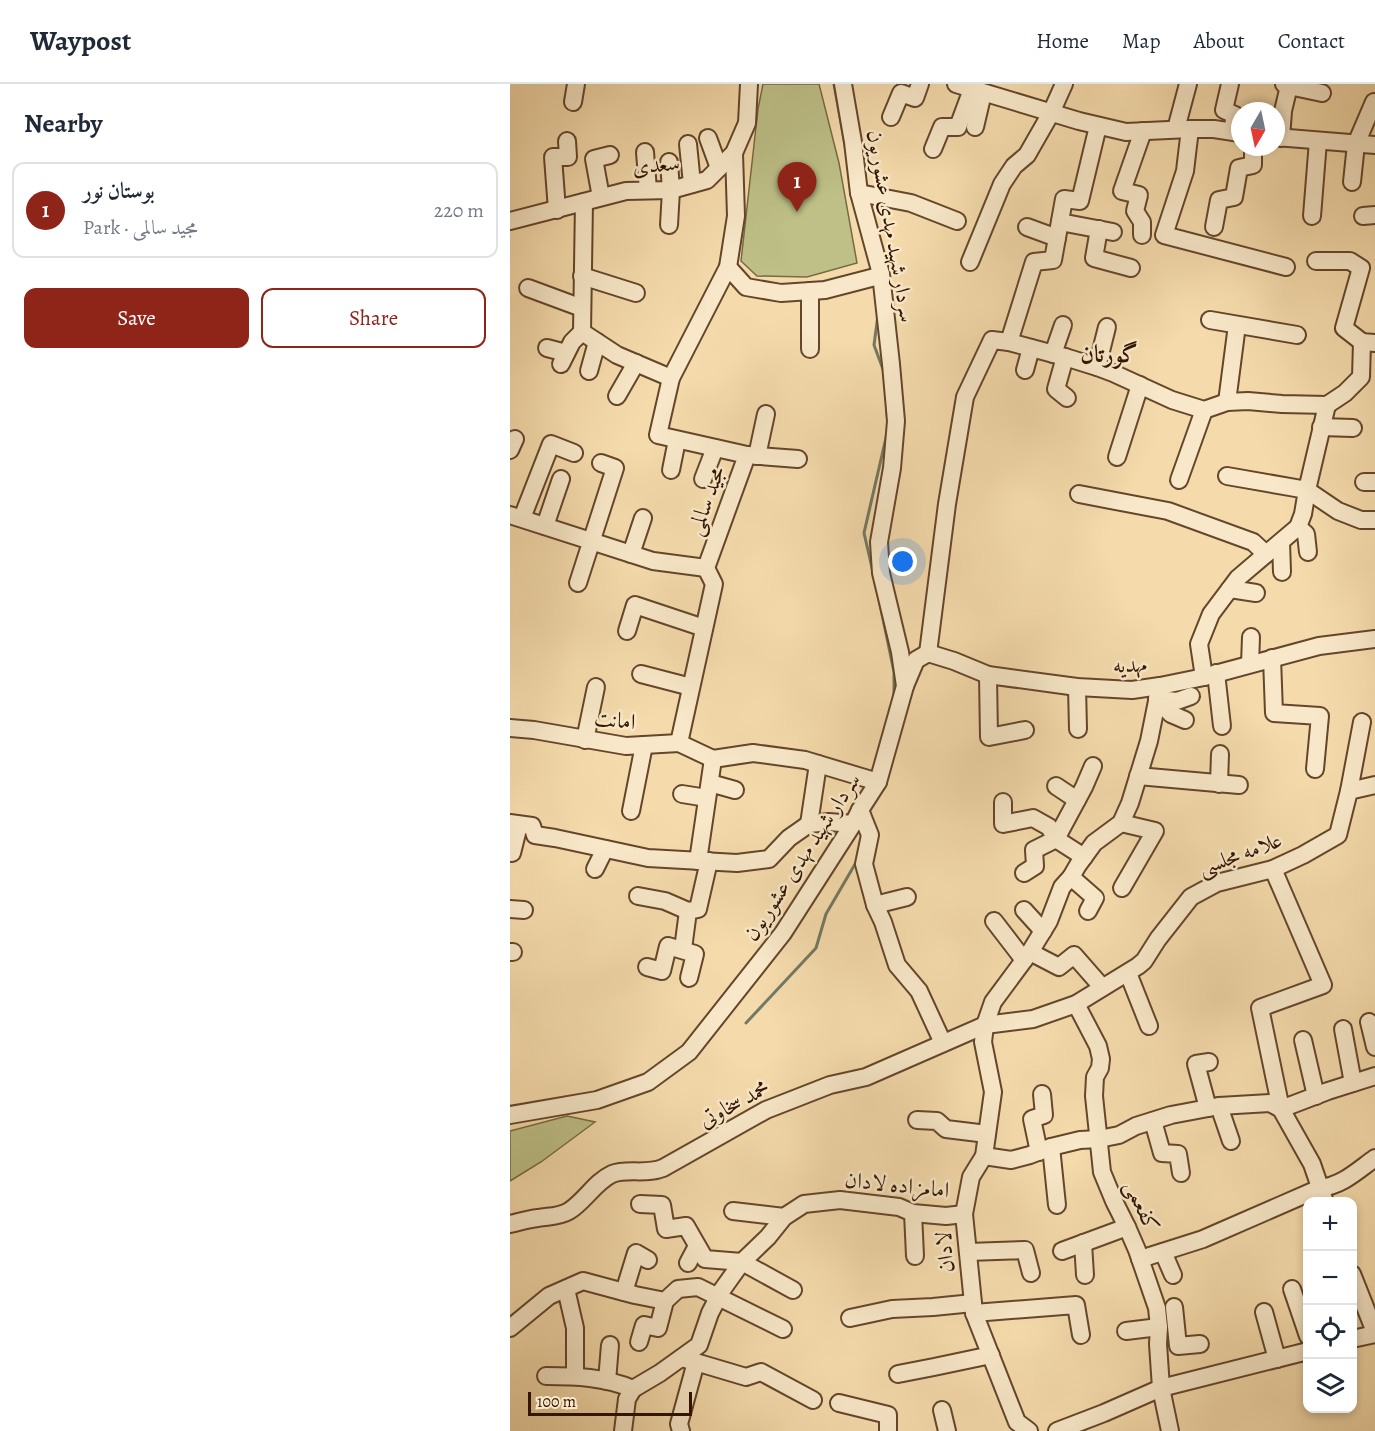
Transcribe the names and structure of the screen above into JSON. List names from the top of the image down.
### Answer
{
  "streets": {
    "street": [
      "سعدی",
      "سردار شهید مهدی عشوریون",
      "مجید سالمی",
      "مهدیه",
      "امانت",
      "علامه مجلسی",
      "محمد سخاوتی",
      "امامزاده لادان",
      "کفعمی",
      "لادان"
    ]
  },
  "crossings": [
    ["علامه مجلسی", "محمد سخاوتی"],
    ["علامه مجلسی", "کفعمی"],
    ["علامه مجلسی", "لادان"],
    ["محمد سخاوتی", "لادان"],
    ["امامزاده لادان", "لادان"]
  ],
  "districts": ["گورتان"],
  "scale_bar": "100 m",
  "north": "bottom",
  "page": {
    "header": "Waypost",
    "nav": [
      "Home",
      "Map",
      "About",
      "Contact"
    ],
    "heading": "Nearby",
    "list": [
      {
        "mark": "1",
        "name": "بوستان نور",
        "note": "Park · مجید سالمی",
        "value": "220 m"
      }
    ],
    "pins": "1",
    "buttons": ["Save", "Share"],
    "map_buttons": ["+", "−"],
    "scale": "100 m"
  }
}
